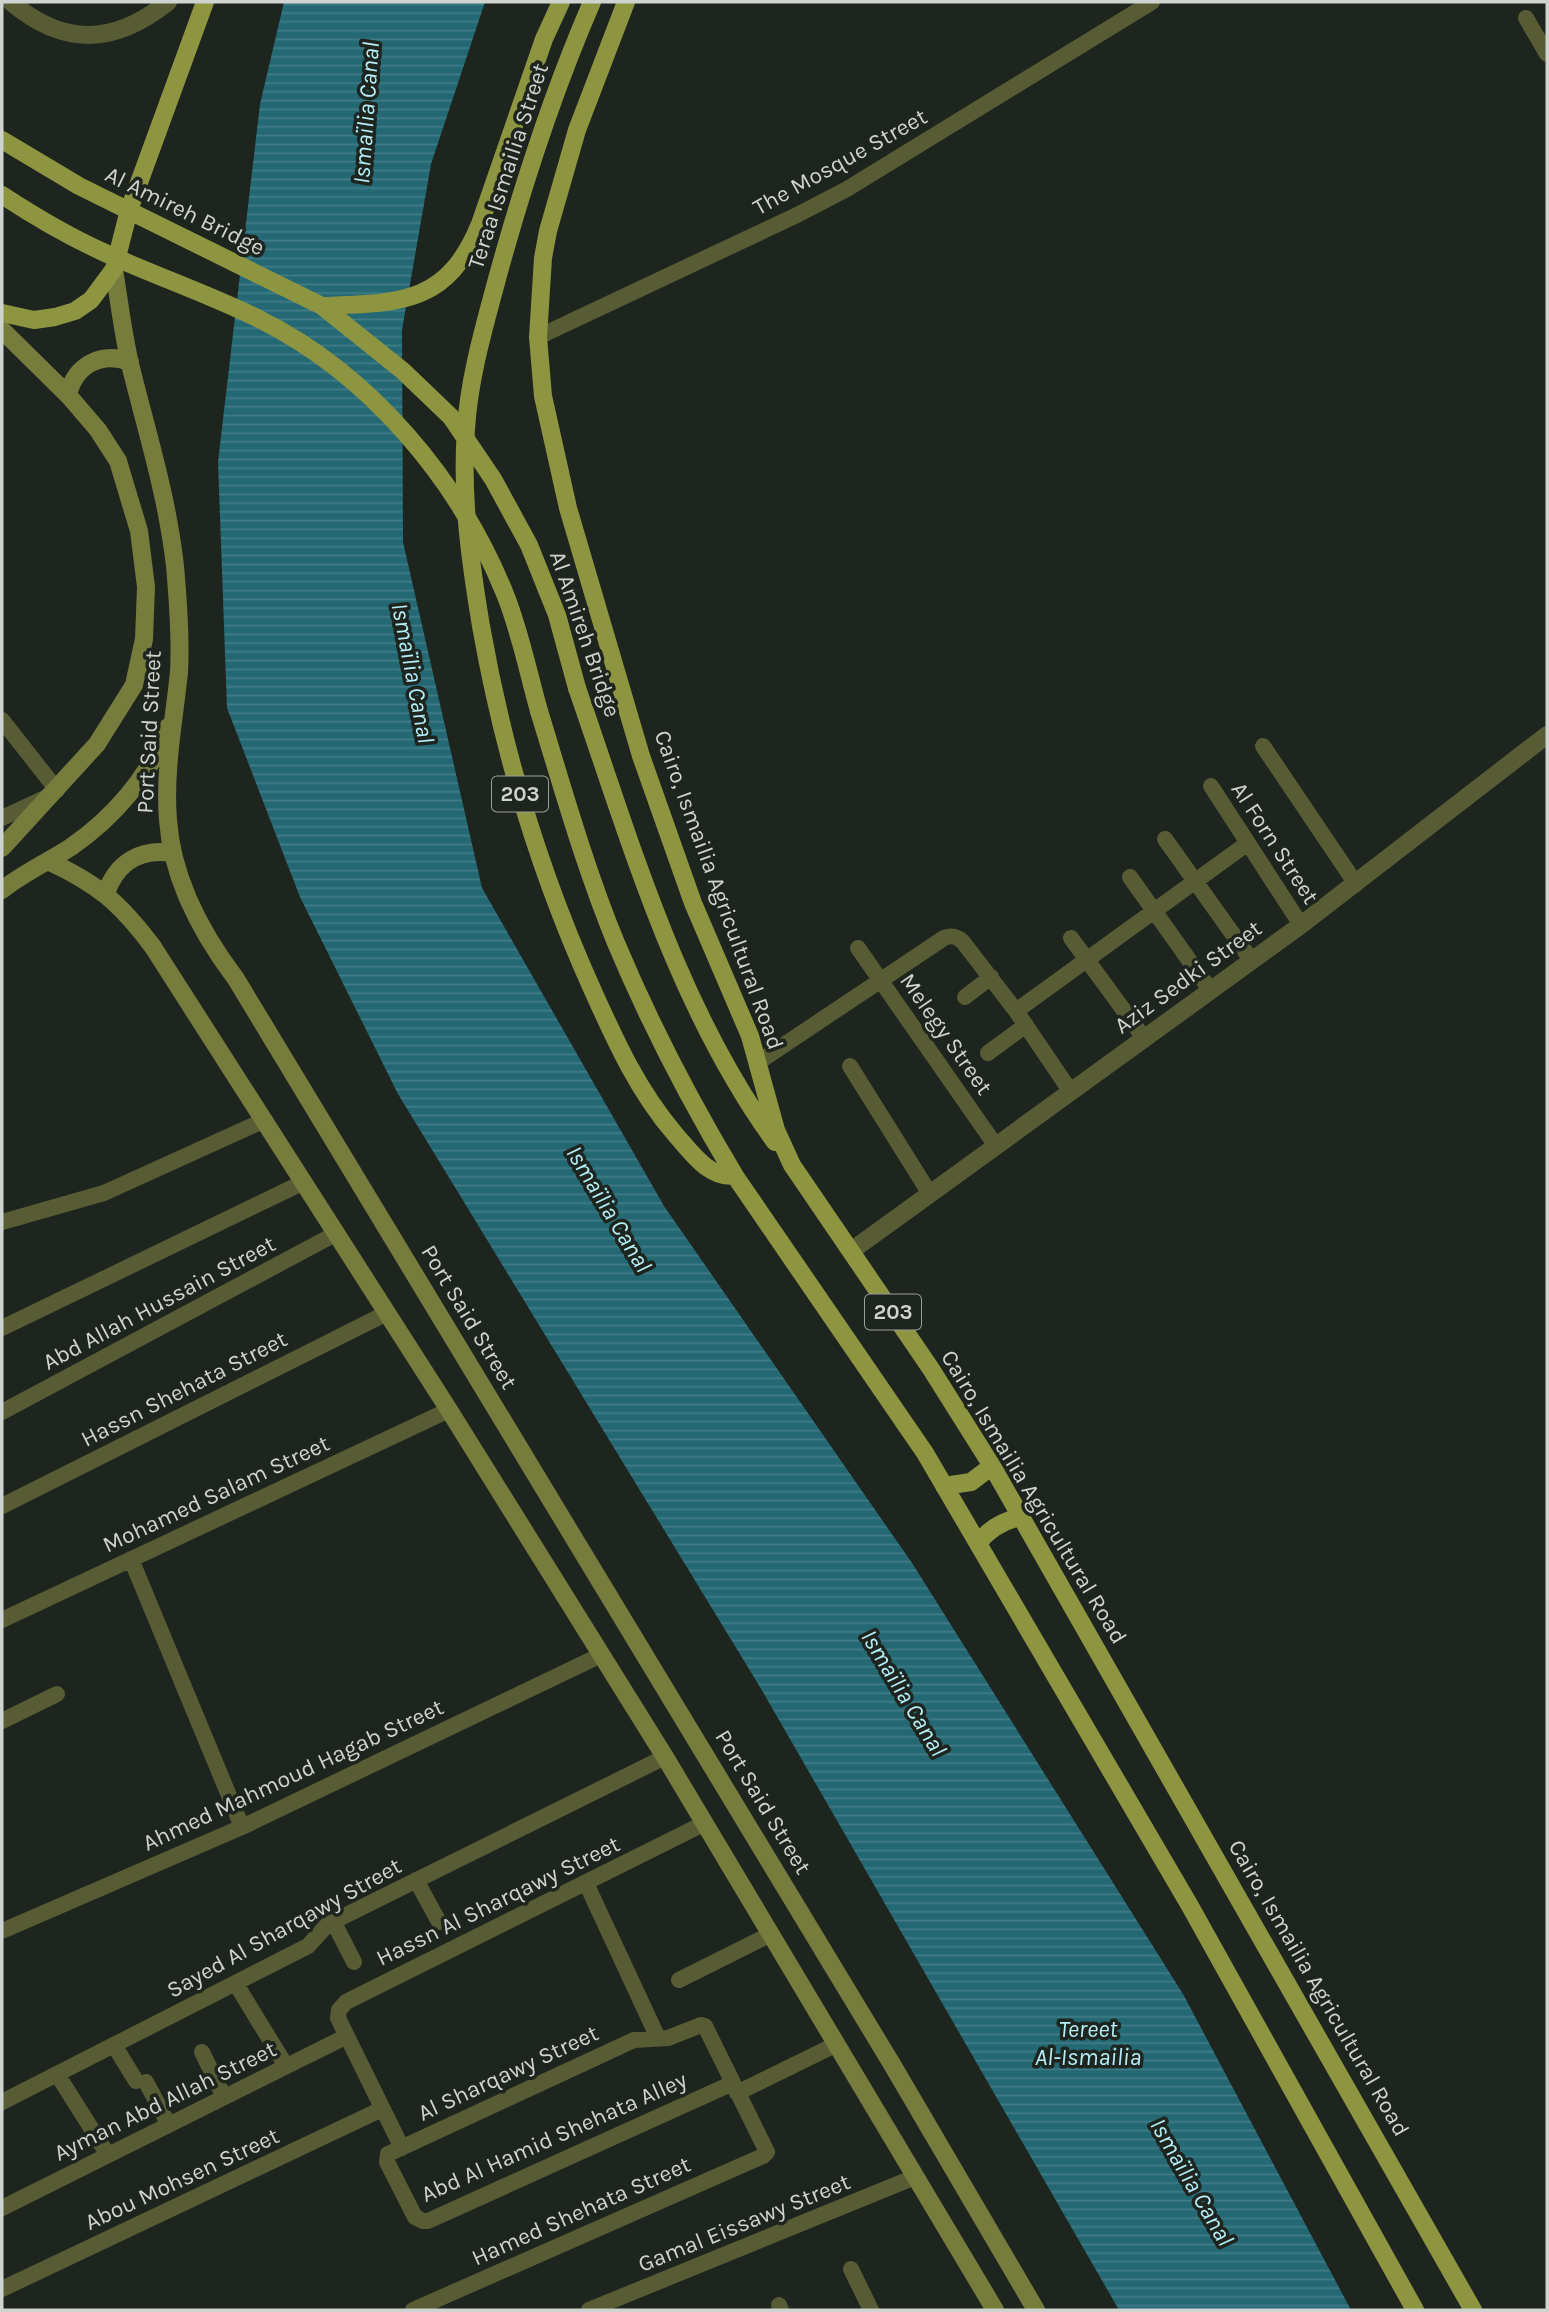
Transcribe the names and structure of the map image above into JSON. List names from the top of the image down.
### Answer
{
  "streets": {
    "main road": [
      "Teraa Ismailia Street",
      "Al Amireh Bridge",
      "Port Said Street",
      "203",
      "Cairo, Ismailia Agricultural Road"
    ],
    "street": [
      "The Mosque Street",
      "Al Forn Street",
      "Aziz Sedki Street",
      "Melegy Street",
      "Abd Allah Hussain Street",
      "Hassn Shehata Street",
      "Mohamed Salam Street",
      "Ahmed Mahmoud Hagab Street",
      "Hassn Al Sharqawy Street",
      "Sayed Al Sharqawy Street",
      "Al Sharqawy Street",
      "Ayman Abd Allah Street",
      "Abd Al Hamid Shehata Alley",
      "Abou Mohsen Street",
      "Hamed Shehata Street",
      "Gamal Eissawy Street"
    ]
  },
  "crossings": [
    ["The Mosque Street", "Cairo, Ismailia Agricultural Road"],
    ["Teraa Ismailia Street", "203"],
    ["Al Amireh Bridge", "Cairo, Ismailia Agricultural Road"],
    ["Al Forn Street", "Aziz Sedki Street"],
    ["Cairo, Ismailia Agricultural Road", "Aziz Sedki Street"],
    ["Aziz Sedki Street", "Melegy Street"],
    ["Hassn Al Sharqawy Street", "Al Sharqawy Street"],
    ["Hassn Al Sharqawy Street", "Ayman Abd Allah Street"],
    ["Al Sharqawy Street", "Ayman Abd Allah Street"],
    ["Al Sharqawy Street", "Abd Al Hamid Shehata Alley"],
    ["Al Sharqawy Street", "Abou Mohsen Street"],
    ["Abd Al Hamid Shehata Alley", "Hamed Shehata Street"]
  ],
  "water": ["Ismaïlia Canal", "Tereet Al-Ismailia"]
}
